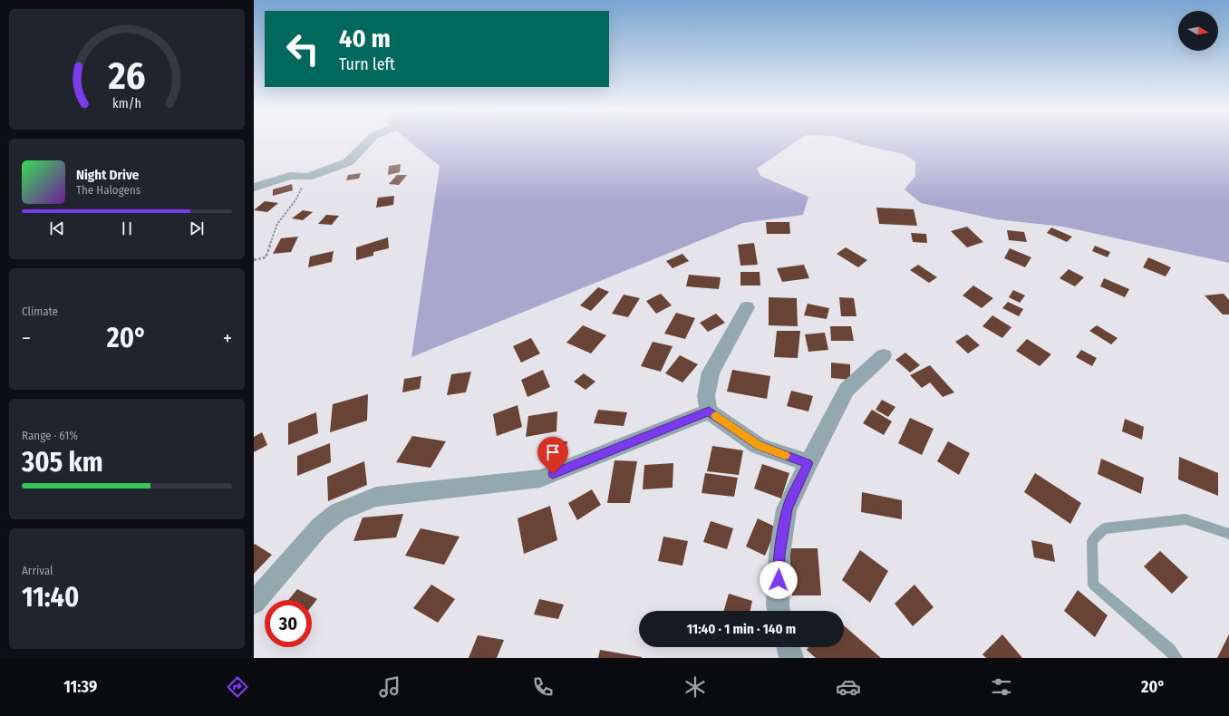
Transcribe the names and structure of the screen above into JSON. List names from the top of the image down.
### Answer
{
  "north": "right",
  "page": {
    "turn": ["40 m", "Turn left"],
    "song": ["Night Drive", "The Halogens"],
    "tile": [
      "Climate",
      ["Range · 61%", "305 km"],
      ["Arrival", "11:40"]
    ],
    "heat": ["−", "20°", "+"],
    "limit": "30",
    "trip": "11:40 · 1 min · 140 m",
    "tabs": ["11:39", "20°"],
    "gauge": ["26", "km/h"]
  }
}
